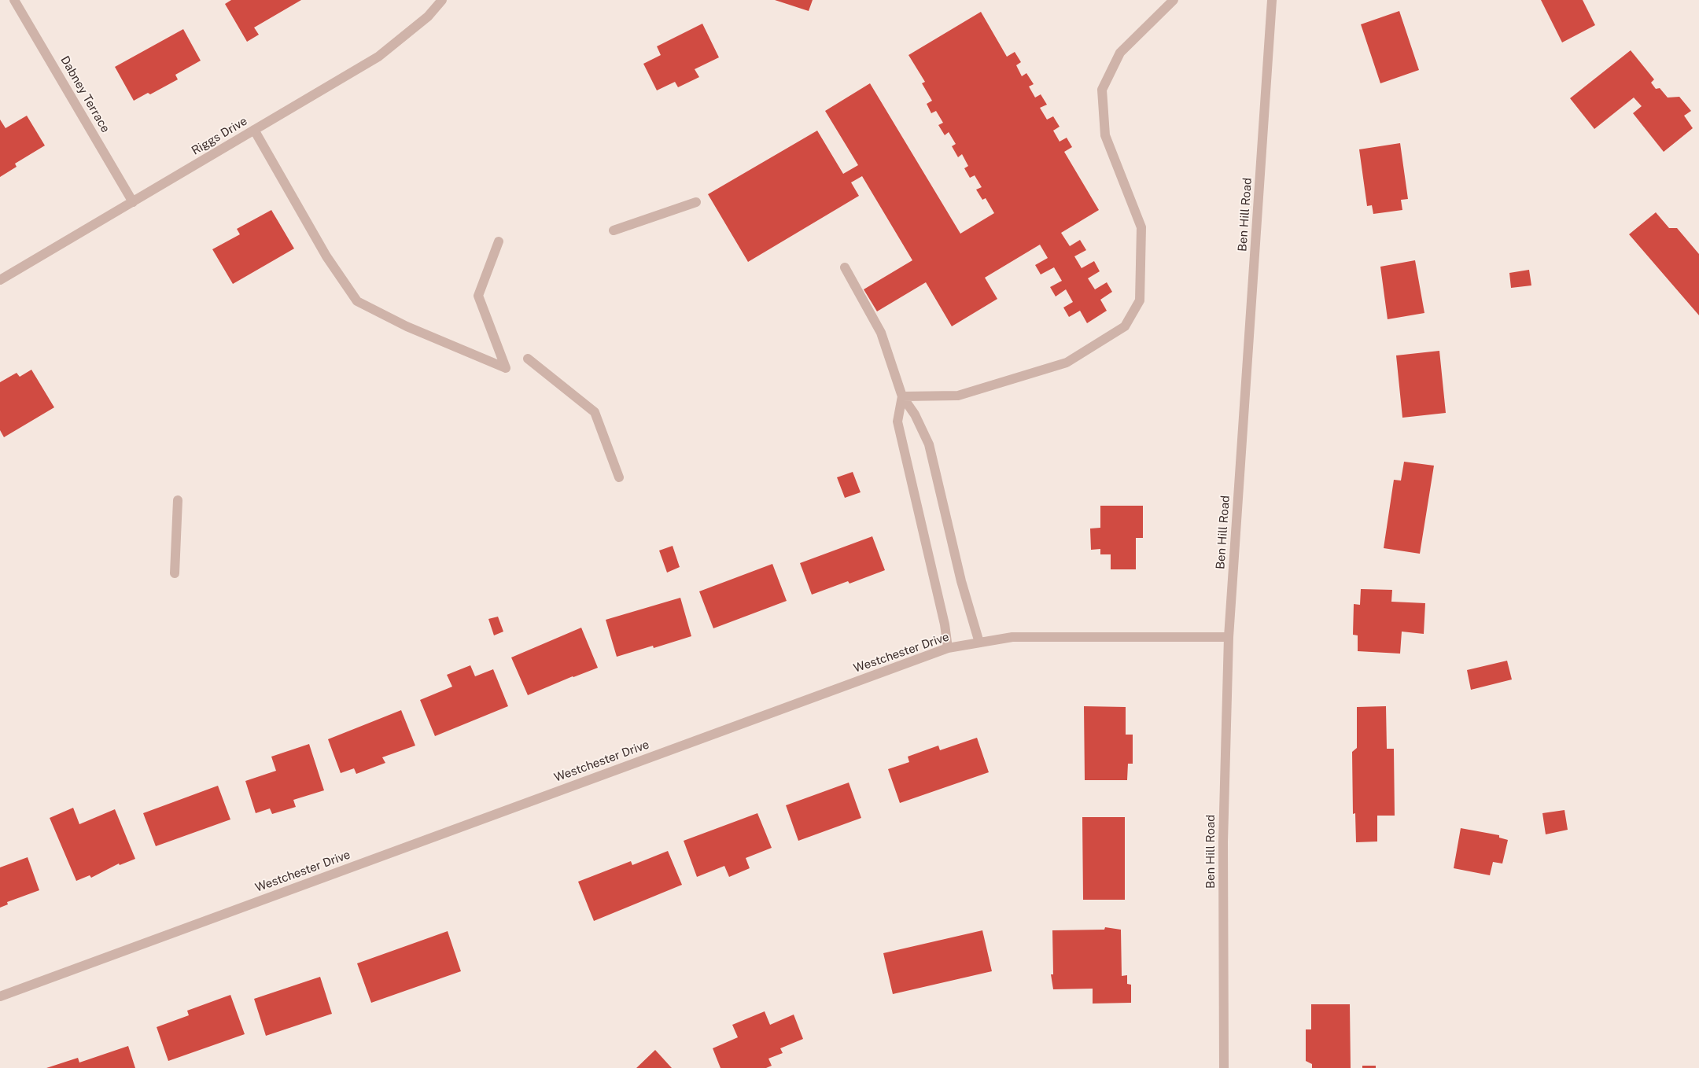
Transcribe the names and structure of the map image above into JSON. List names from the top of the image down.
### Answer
{
  "streets": {
    "street": [
      "Dabney Terrace",
      "Riggs Drive",
      "Ben Hill Road",
      "Westchester Drive"
    ]
  },
  "crossings": [
    ["Dabney Terrace", "Riggs Drive"],
    ["Ben Hill Road", "Westchester Drive"]
  ]
}
